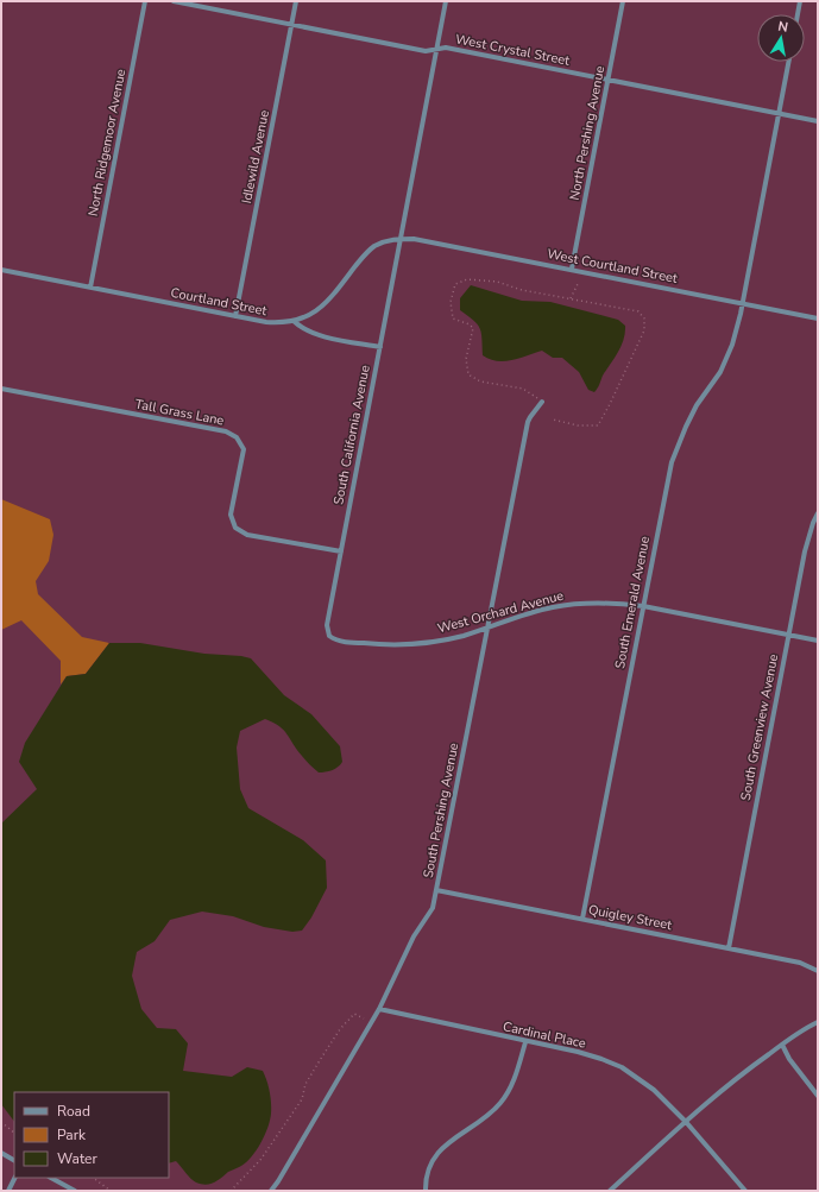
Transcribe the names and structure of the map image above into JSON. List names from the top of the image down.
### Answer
{
  "streets": {
    "street": [
      "West Crystal Street",
      "North Pershing Avenue",
      "North Ridgemoor Avenue",
      "Idlewild Avenue",
      "West Courtland Street",
      "Courtland Street",
      "Tall Grass Lane",
      "South California Avenue",
      "South Emerald Avenue",
      "West Orchard Avenue",
      "South Greenview Avenue",
      "South Pershing Avenue",
      "Quigley Street",
      "Cardinal Place"
    ]
  },
  "crossings": [
    ["West Crystal Street", "North Pershing Avenue"],
    ["West Crystal Street", "Idlewild Avenue"],
    ["West Crystal Street", "South California Avenue"],
    ["West Crystal Street", "South Emerald Avenue"],
    ["North Pershing Avenue", "West Courtland Street"],
    ["North Ridgemoor Avenue", "Courtland Street"],
    ["Idlewild Avenue", "Courtland Street"],
    ["West Courtland Street", "Courtland Street"],
    ["West Courtland Street", "South California Avenue"],
    ["West Courtland Street", "South Emerald Avenue"],
    ["Courtland Street", "South California Avenue"],
    ["Tall Grass Lane", "South California Avenue"],
    ["South California Avenue", "West Orchard Avenue"],
    ["South Emerald Avenue", "West Orchard Avenue"],
    ["South Emerald Avenue", "Quigley Street"],
    ["West Orchard Avenue", "South Greenview Avenue"],
    ["West Orchard Avenue", "South Pershing Avenue"],
    ["South Greenview Avenue", "Quigley Street"],
    ["South Pershing Avenue", "Quigley Street"],
    ["South Pershing Avenue", "Cardinal Place"]
  ],
  "legend": ["Road", "Park", "Water"],
  "north": "top"
}
